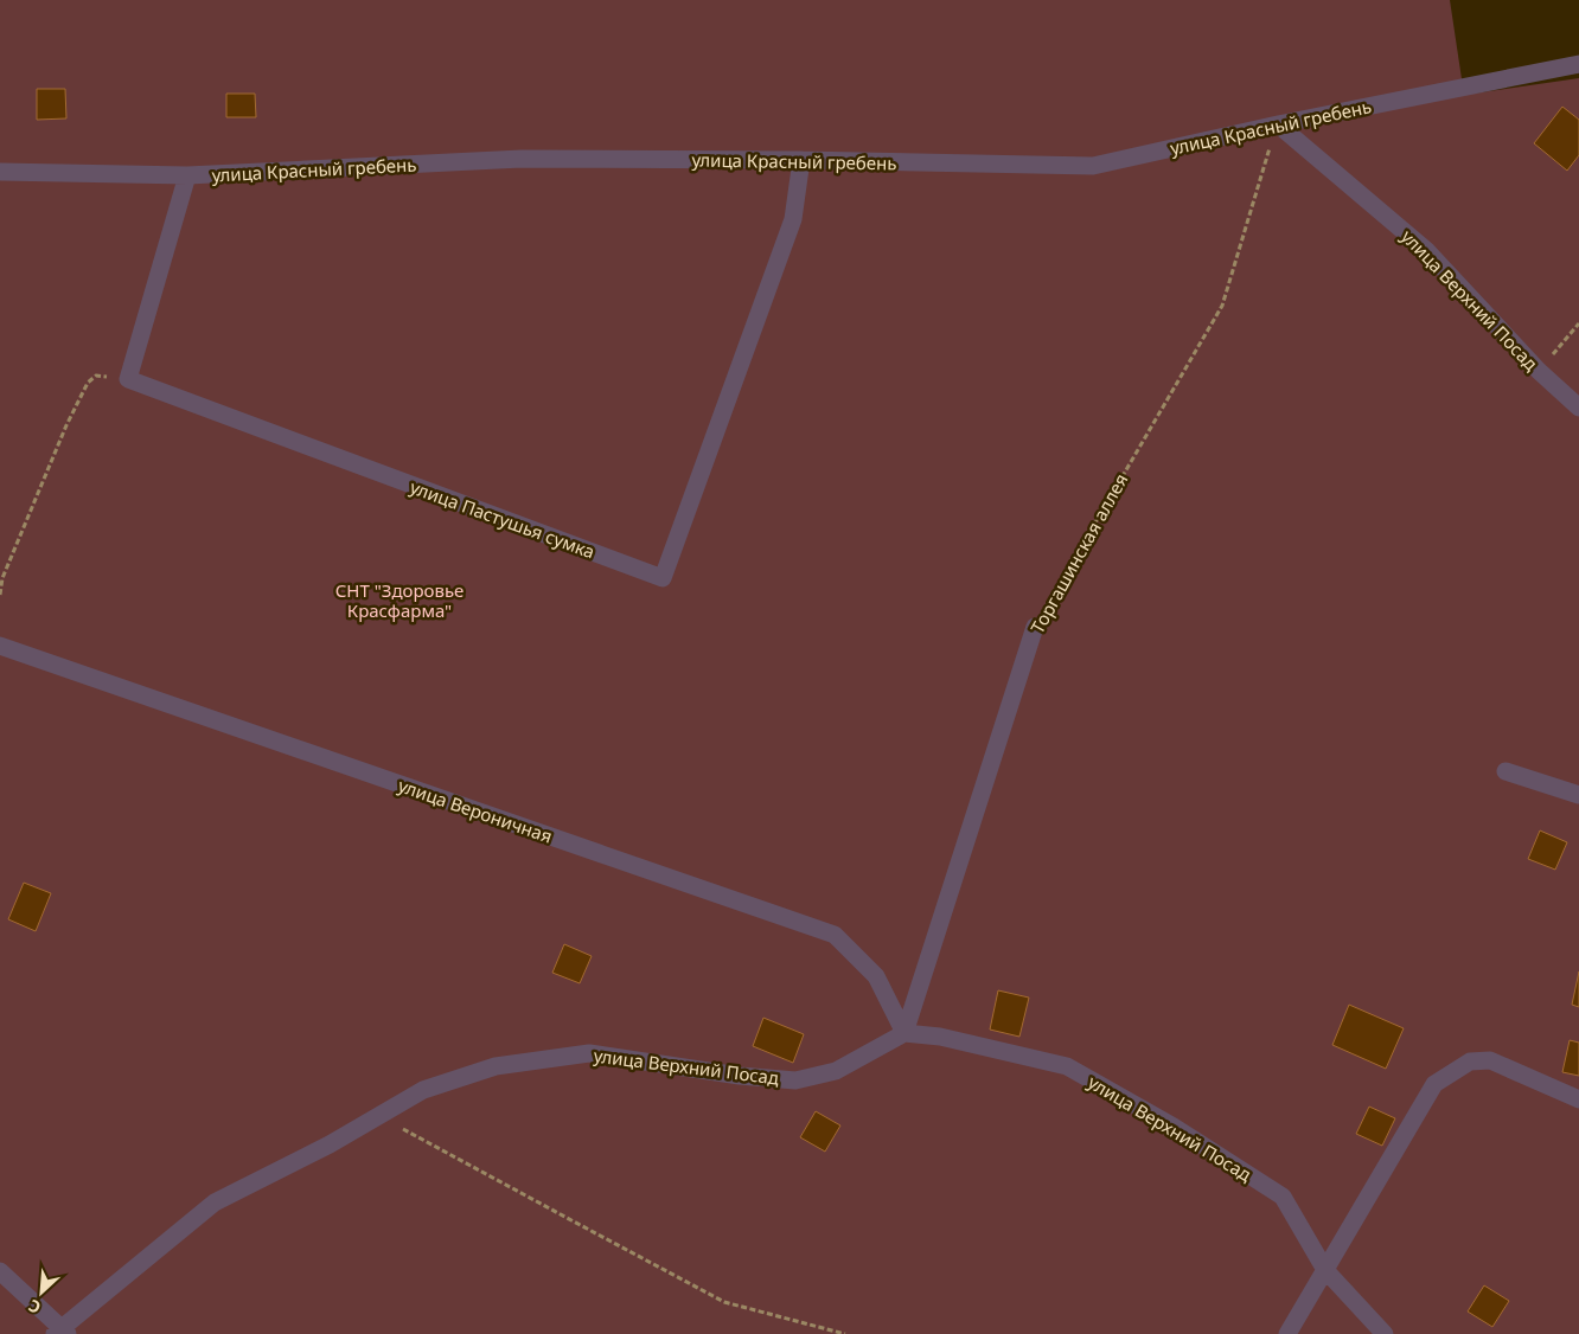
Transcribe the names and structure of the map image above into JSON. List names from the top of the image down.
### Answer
{
  "streets": {
    "street": [
      "улица Красный гребень",
      "улица Верхний Посад",
      "улица Пастушья сумка",
      "Торгашинская аллея",
      "улица Вероничная"
    ]
  },
  "crossings": [
    ["улица Красный гребень", "улица Верхний Посад"],
    ["улица Красный гребень", "улица Пастушья сумка"],
    ["улица Красный гребень", "Торгашинская аллея"],
    ["улица Верхний Посад", "Торгашинская аллея"],
    ["улица Верхний Посад", "улица Вероничная"],
    ["Торгашинская аллея", "улица Вероничная"]
  ],
  "parks": ["СНТ \"Здоровье Красфарма\""],
  "north": "bottom left"
}
